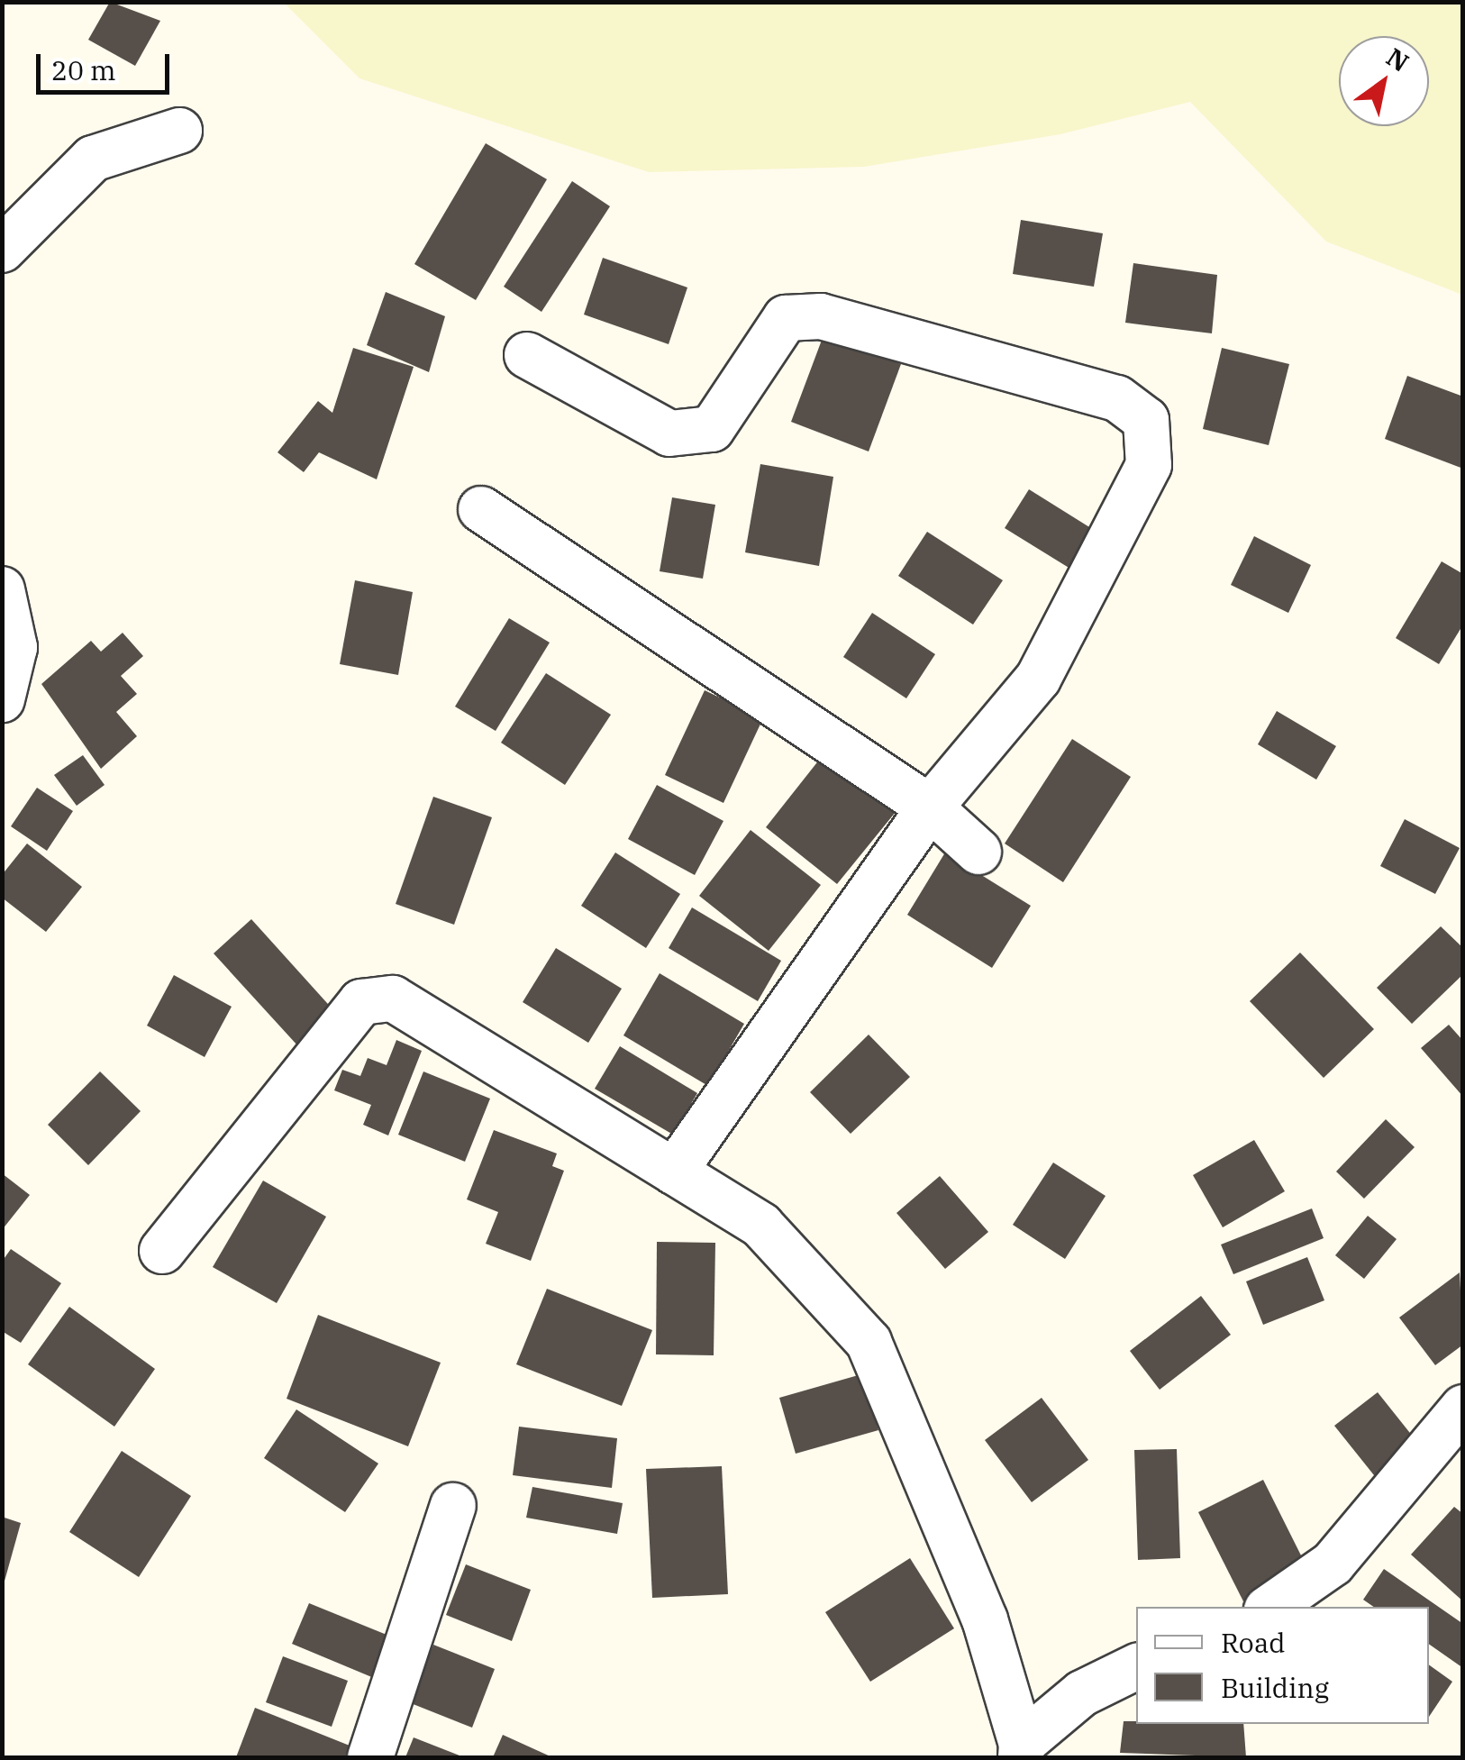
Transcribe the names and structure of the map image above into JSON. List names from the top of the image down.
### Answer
{
  "legend": ["Road", "Building"],
  "scale_bar": "20 m",
  "north": "top right"
}
